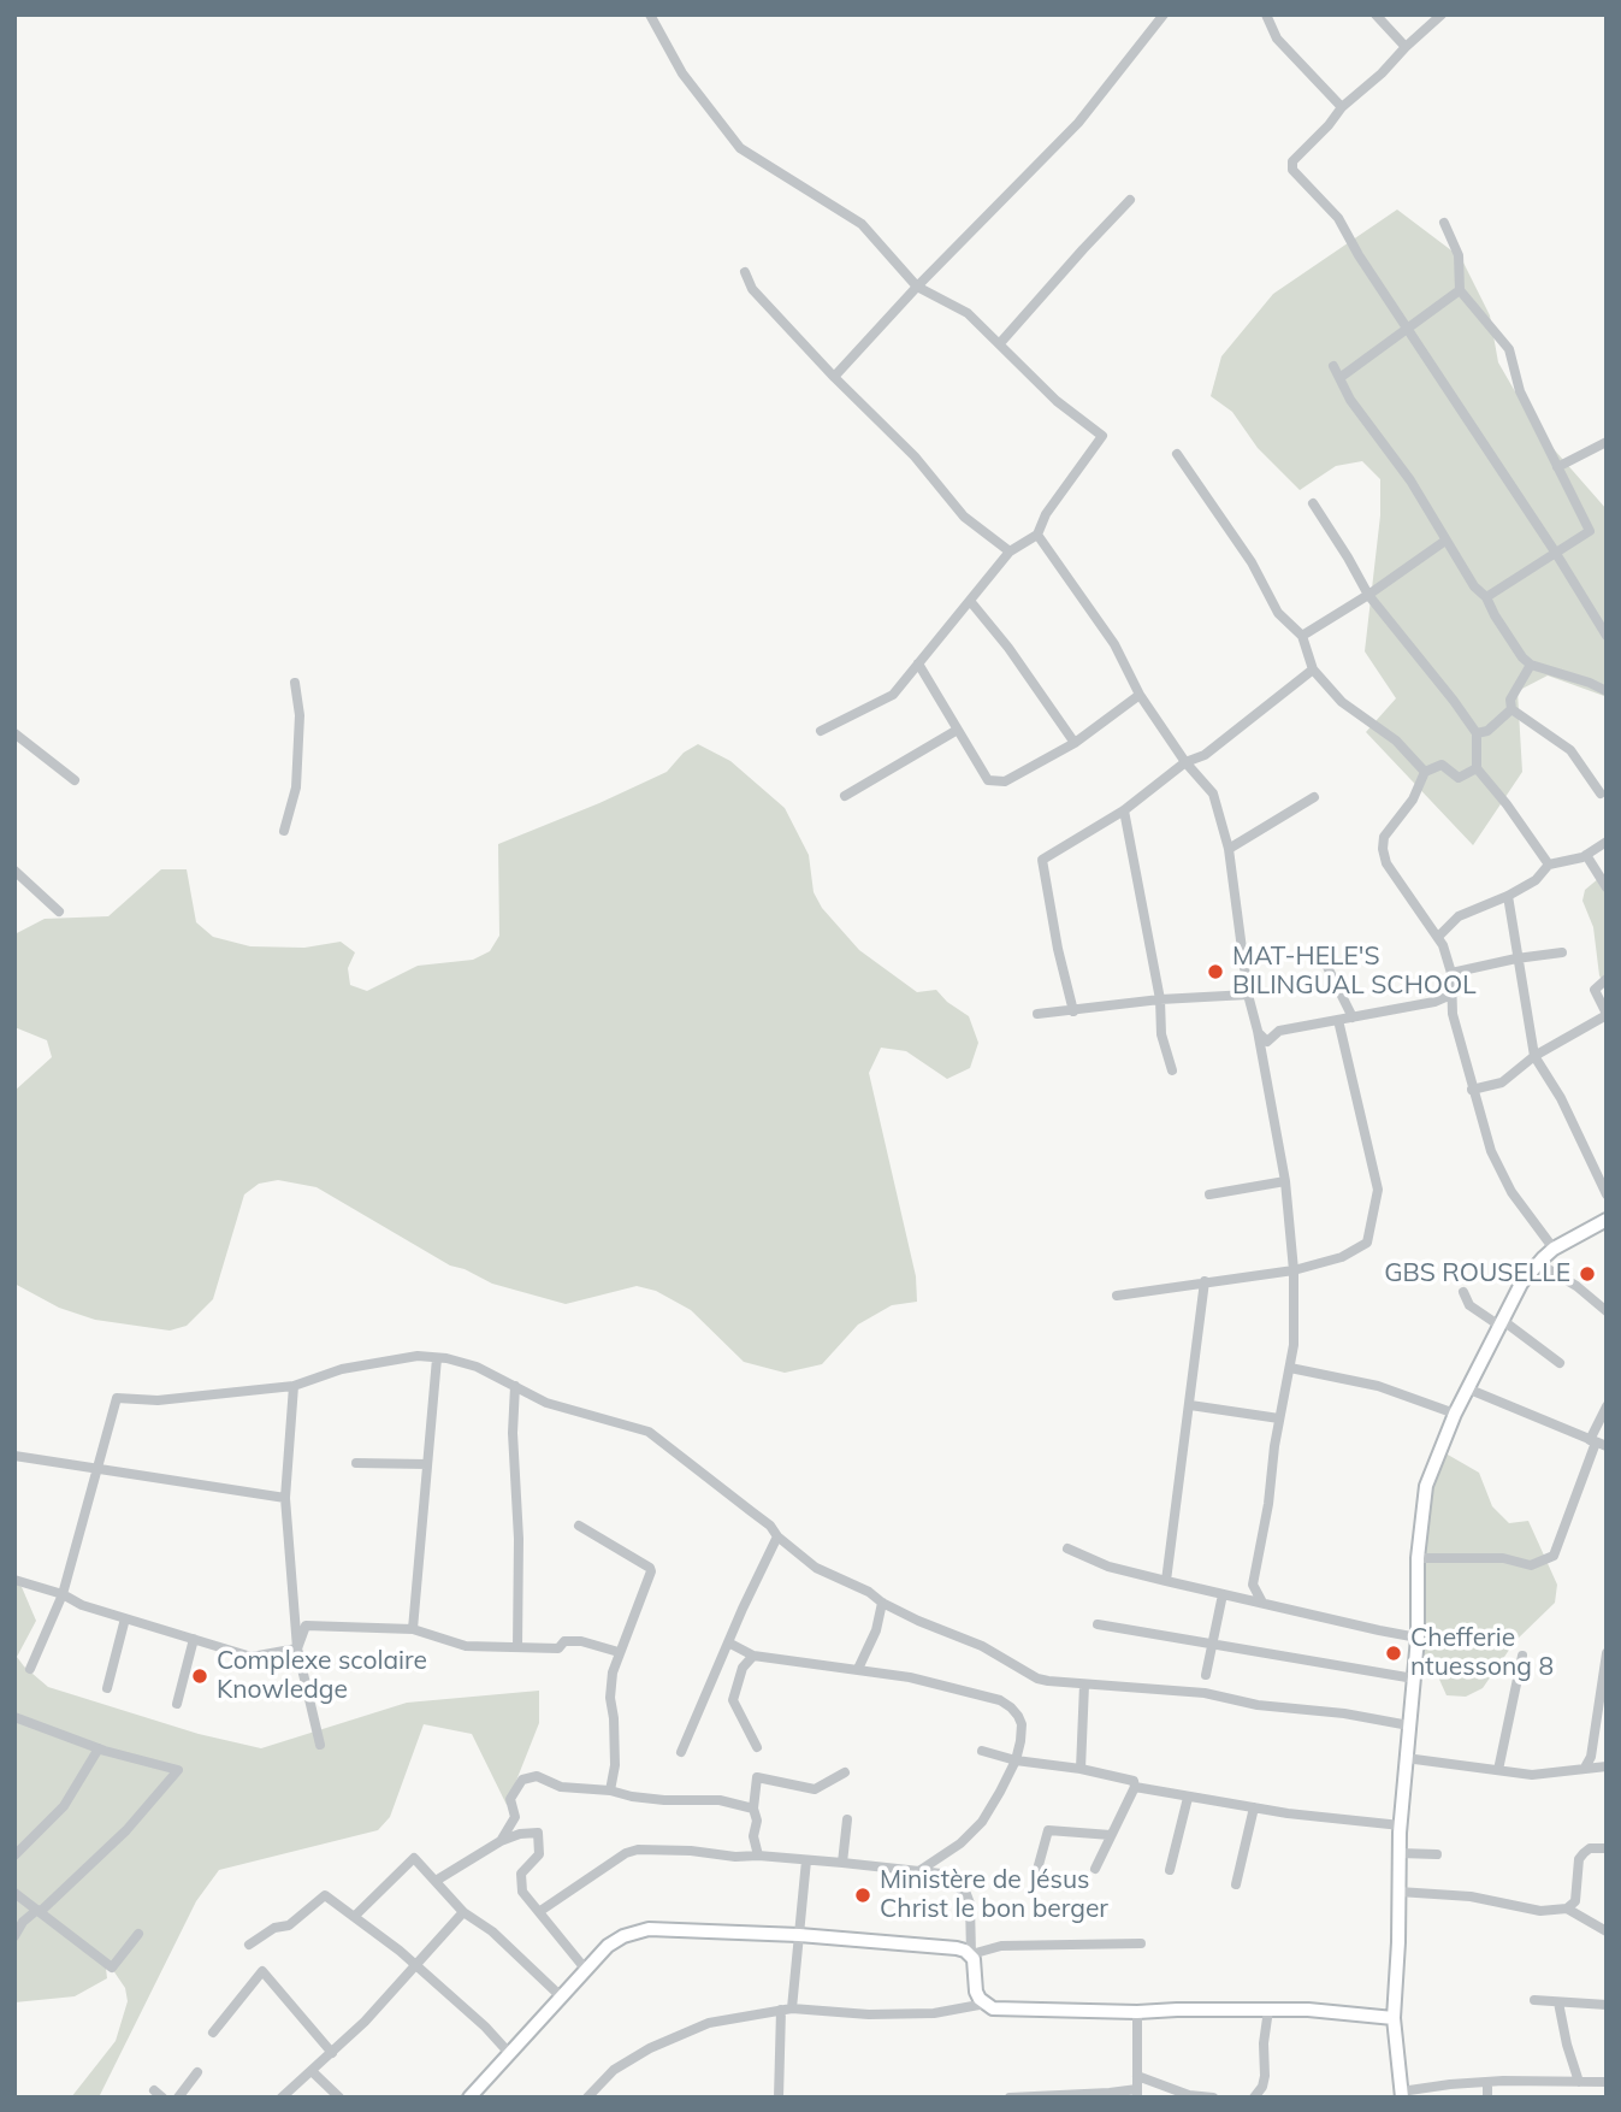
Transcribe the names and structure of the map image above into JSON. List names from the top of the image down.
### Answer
{
  "places": [
    "MAT-HELE'S BILINGUAL SCHOOL",
    "GBS ROUSELLE",
    "Chefferie ntuessong 8",
    "Complexe scolaire Knowledge",
    "Ministère de Jésus Christ le bon berger"
  ]
}
